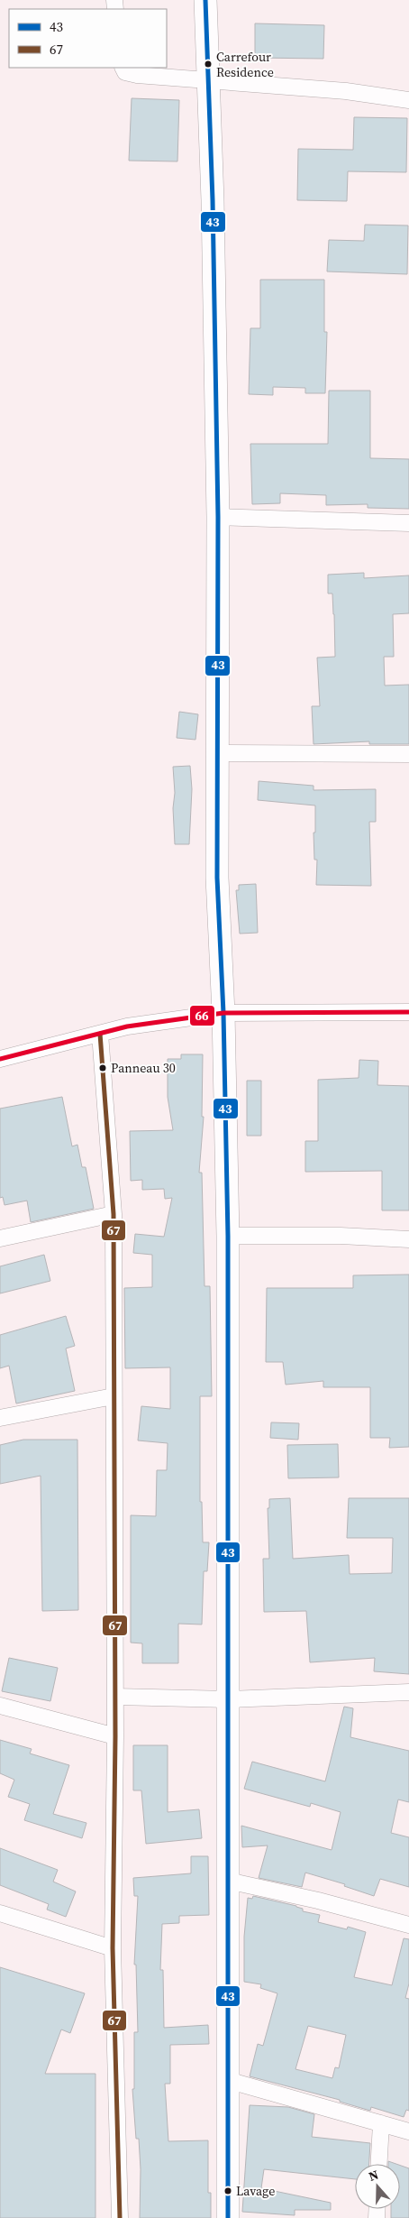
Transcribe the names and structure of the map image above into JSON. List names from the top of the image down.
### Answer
{
  "places": ["Carrefour Residence", "Panneau 30", "Lavage"],
  "lines": ["transit line 43", "transit line 66", "transit line 67"],
  "legend": ["43", "67"],
  "north": "top"
}
